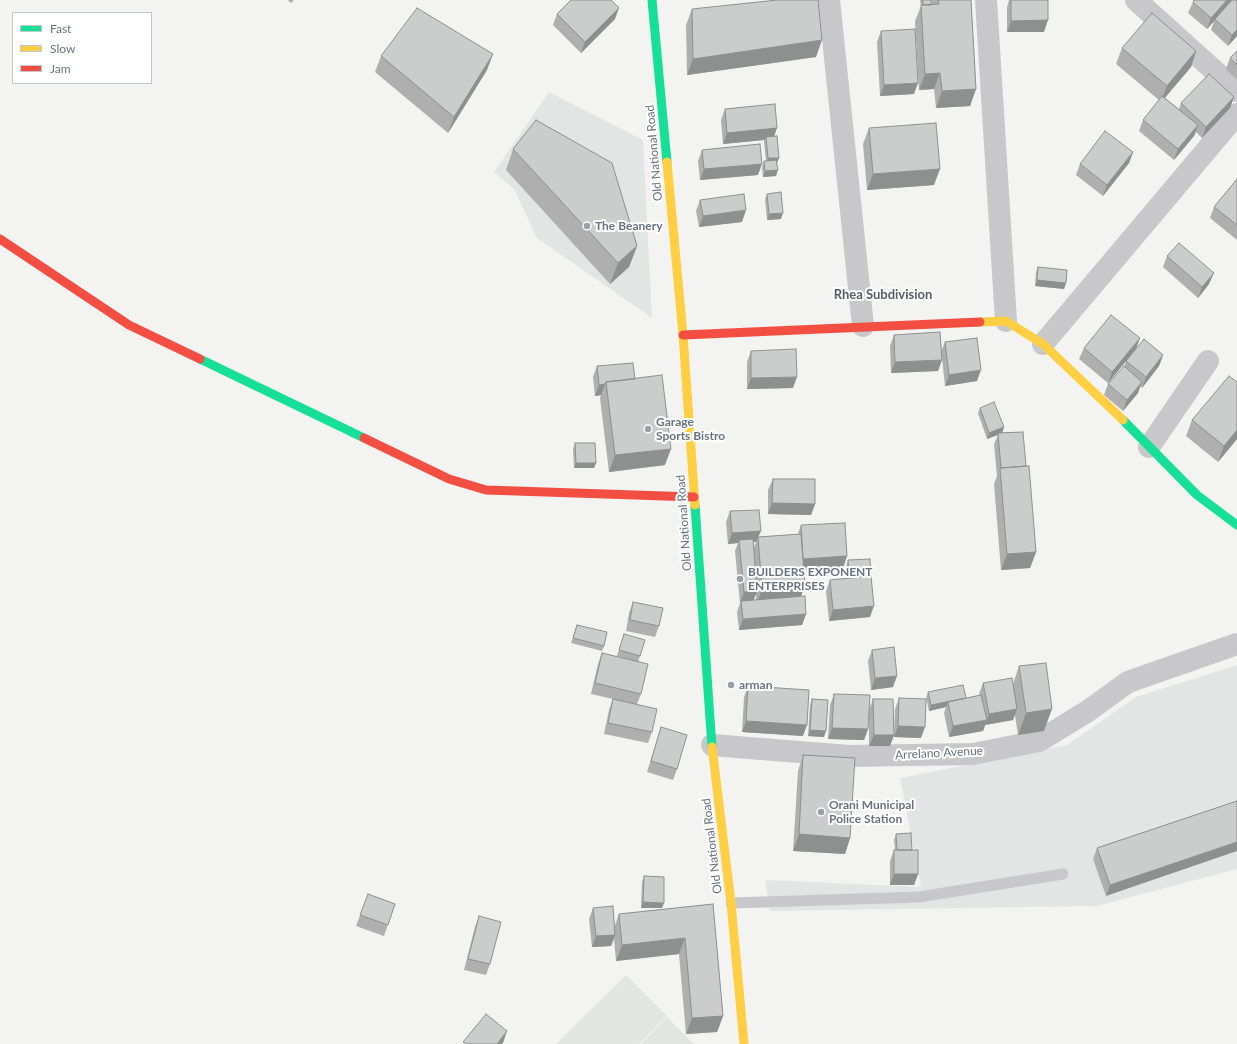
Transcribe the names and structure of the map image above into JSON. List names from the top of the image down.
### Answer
{
  "streets": {
    "street": ["Old National Road", "Arrelano Avenue"]
  },
  "crossings": [
    ["Old National Road", "Arrelano Avenue"]
  ],
  "districts": ["Rhea Subdivision"],
  "places": [
    "The Beanery",
    "Garage Sports Bistro",
    "BUILDERS EXPONENT ENTERPRISES",
    "arman",
    "Orani Municipal Police Station"
  ],
  "legend": ["Fast", "Slow", "Jam"]
}
